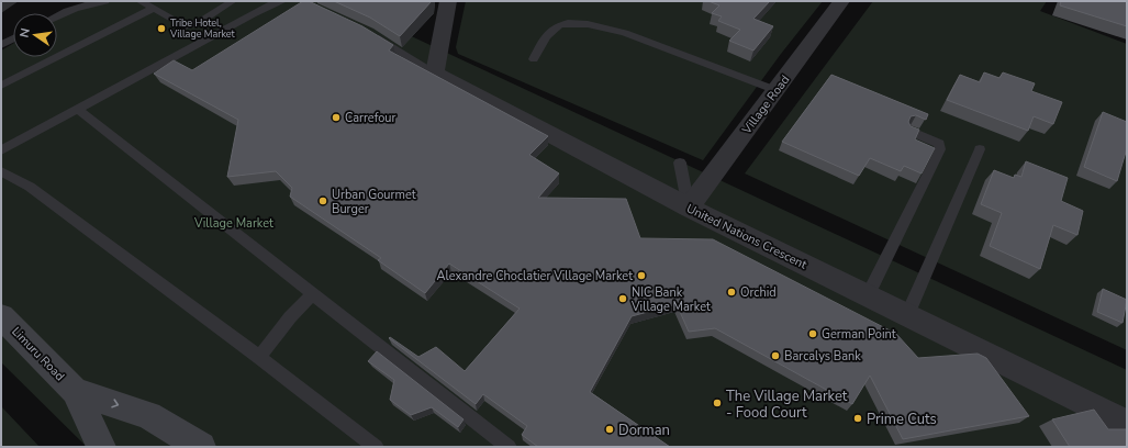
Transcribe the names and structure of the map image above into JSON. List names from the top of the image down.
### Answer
{
  "streets": {
    "main road": ["Limuru Road"],
    "street": ["Village Road", "United Nations Crescent"]
  },
  "crossings": [
    ["Village Road", "United Nations Crescent"]
  ],
  "one_way": ["Limuru Road"],
  "parks": ["Village Market"],
  "places": [
    "Tribe Hotel, Village Market",
    "Carrefour",
    "Urban Gourmet Burger",
    "Alexandre Choclatier Village Market",
    "Orchid",
    "NIC Bank Village Market",
    "German Point",
    "Barcalys Bank",
    "The Village Market - Food Court",
    "Prime Cuts",
    "Dorman"
  ],
  "north": "left"
}
